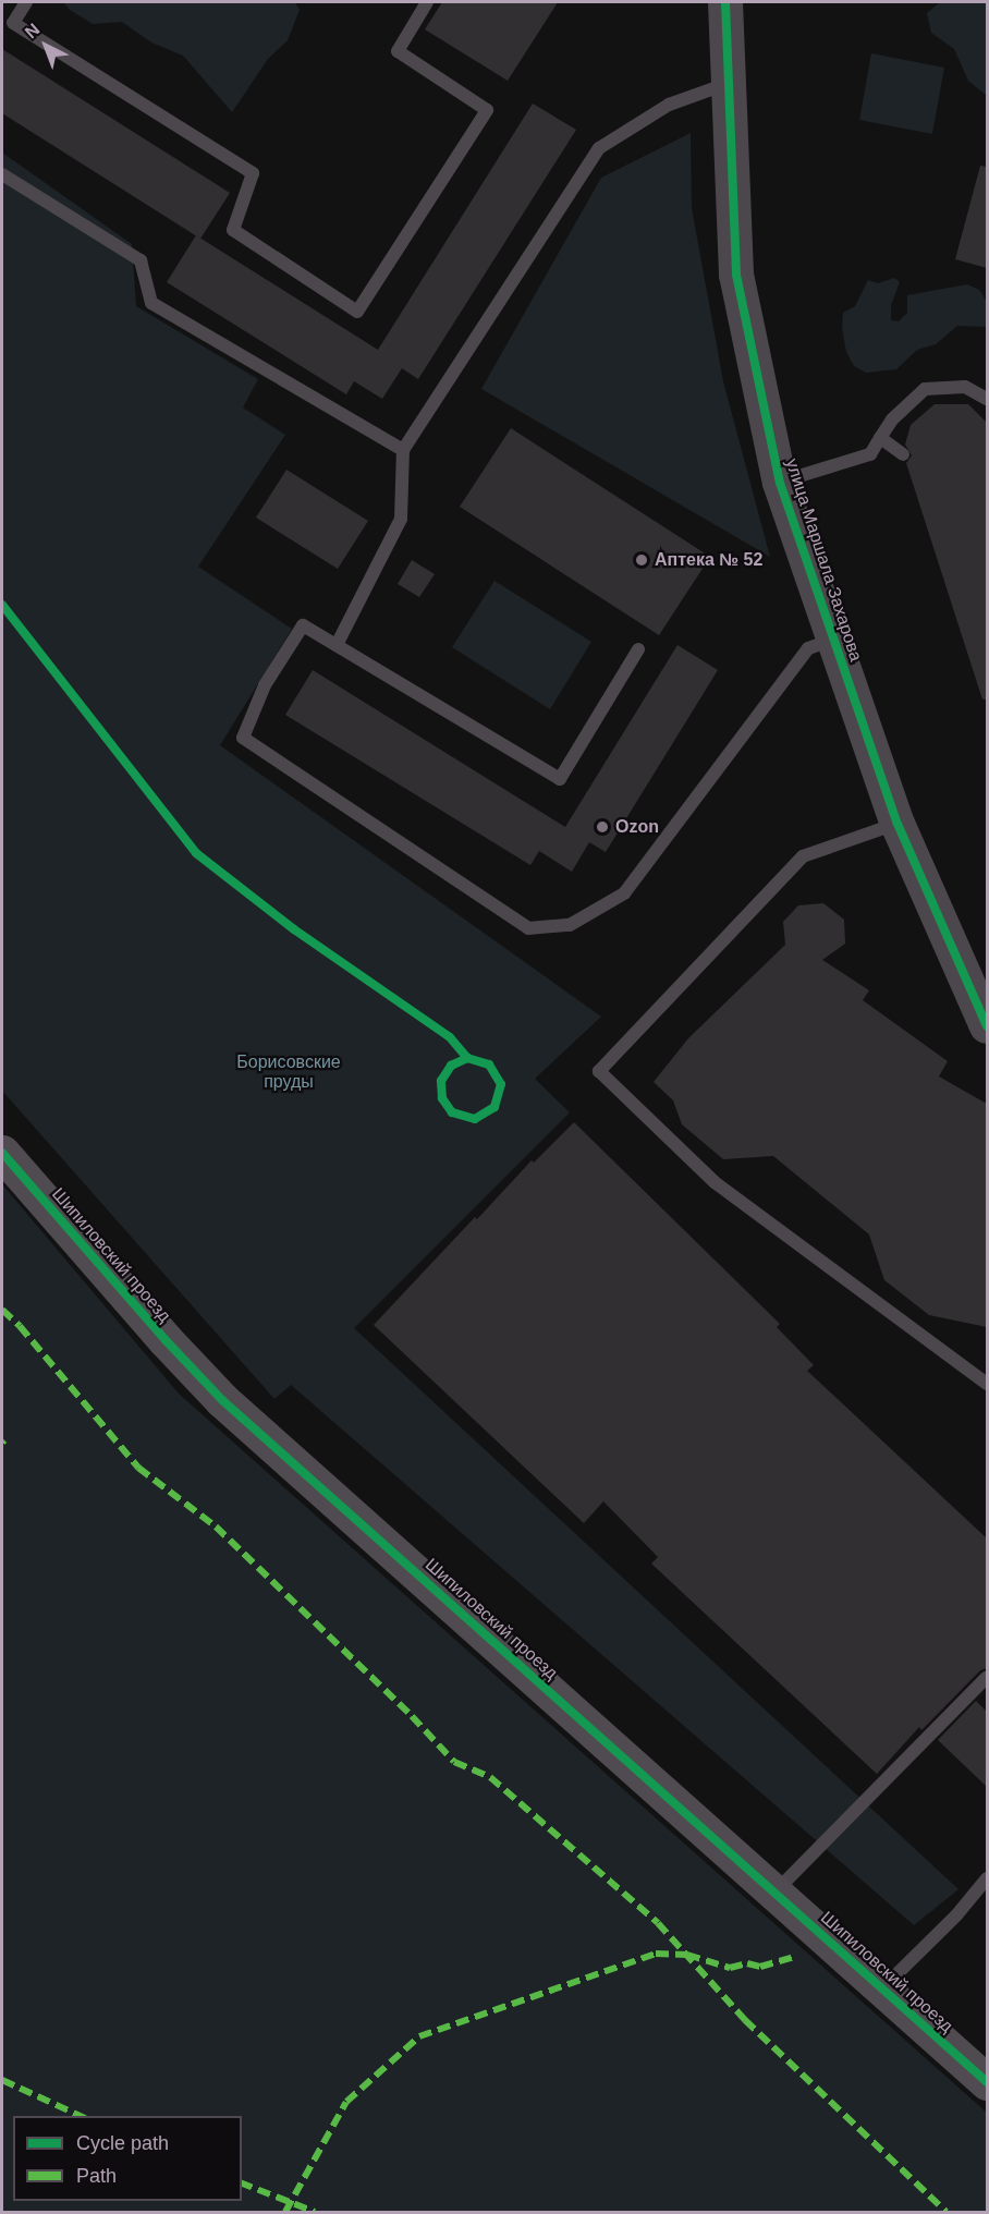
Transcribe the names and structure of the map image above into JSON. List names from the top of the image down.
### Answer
{
  "streets": {
    "main road": ["Шипиловский проезд"],
    "street": ["улица Маршала Захарова"]
  },
  "parks": ["Борисовские пруды"],
  "places": ["Аптека № 52", "Ozon"],
  "legend": ["Cycle path", "Path"],
  "north": "top left"
}
